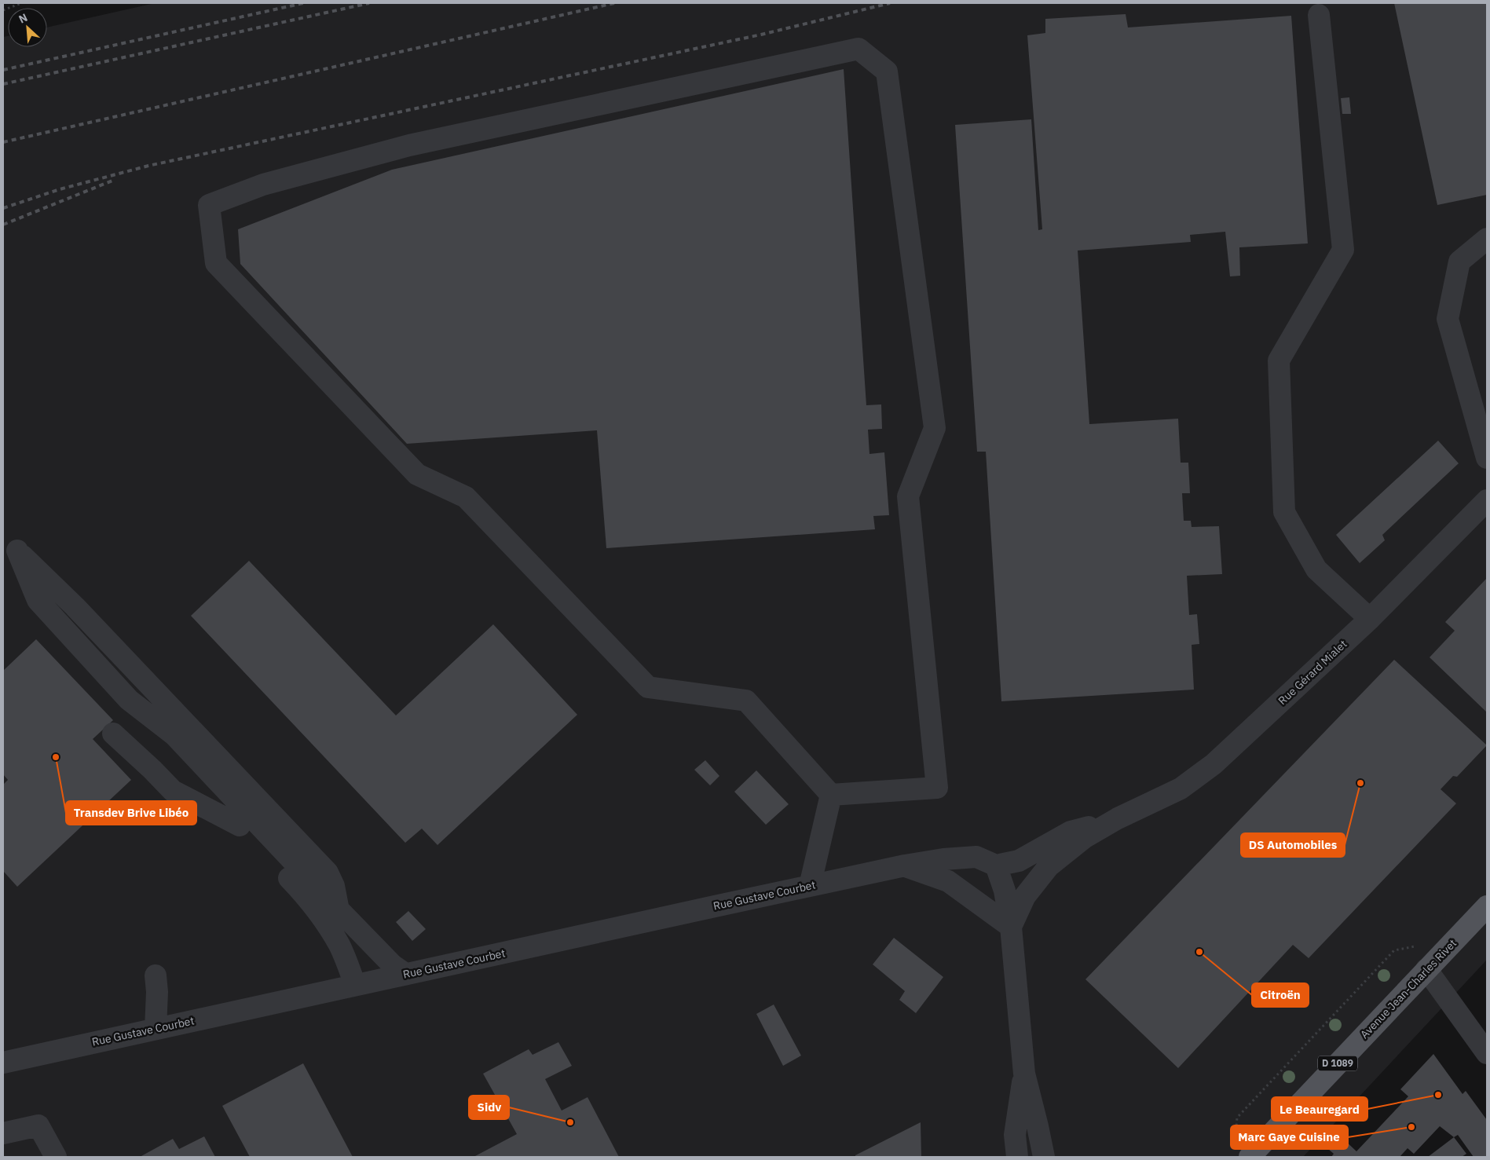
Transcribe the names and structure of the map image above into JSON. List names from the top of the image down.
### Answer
{
  "streets": {
    "main road": ["Avenue Jean-Charles Rivet", "D 1089"],
    "street": ["Rue Gérard Mialet", "Rue Gustave Courbet"]
  },
  "crossings": [
    ["Rue Gérard Mialet", "Rue Gustave Courbet"]
  ],
  "places": [
    "Transdev Brive Libéo",
    "DS Automobiles",
    "Citroën",
    "Le Beauregard",
    "Sidv",
    "Marc Gaye Cuisine"
  ],
  "north": "top left"
}
